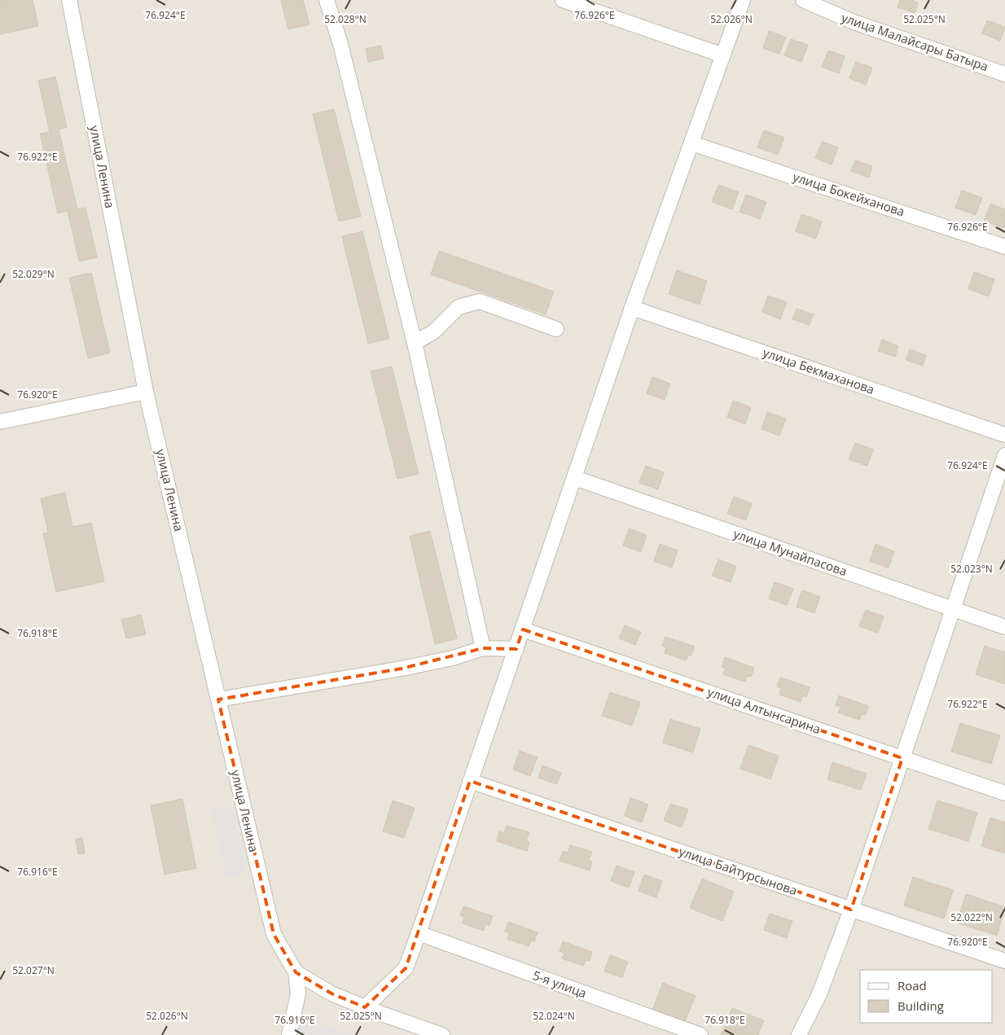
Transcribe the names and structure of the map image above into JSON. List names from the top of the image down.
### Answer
{
  "streets": {
    "street": [
      "улица Малайсары Батыра",
      "улица Ленина",
      "улица Бокейханова",
      "улица Бекмаханова",
      "улица Мунайпасова",
      "улица Алтынсарина",
      "улица Байтурсынова",
      "5-я улица"
    ]
  },
  "legend": ["Road", "Building"],
  "coordinates": [
    "76.924°E",
    "76.926°E",
    "52.028°N",
    "52.026°N",
    "52.025°N",
    "76.922°E",
    "52.029°N",
    "76.920°E",
    "52.023°N",
    "76.918°E",
    "76.916°E",
    "52.022°N",
    "52.027°N",
    "52.024°N"
  ]
}
